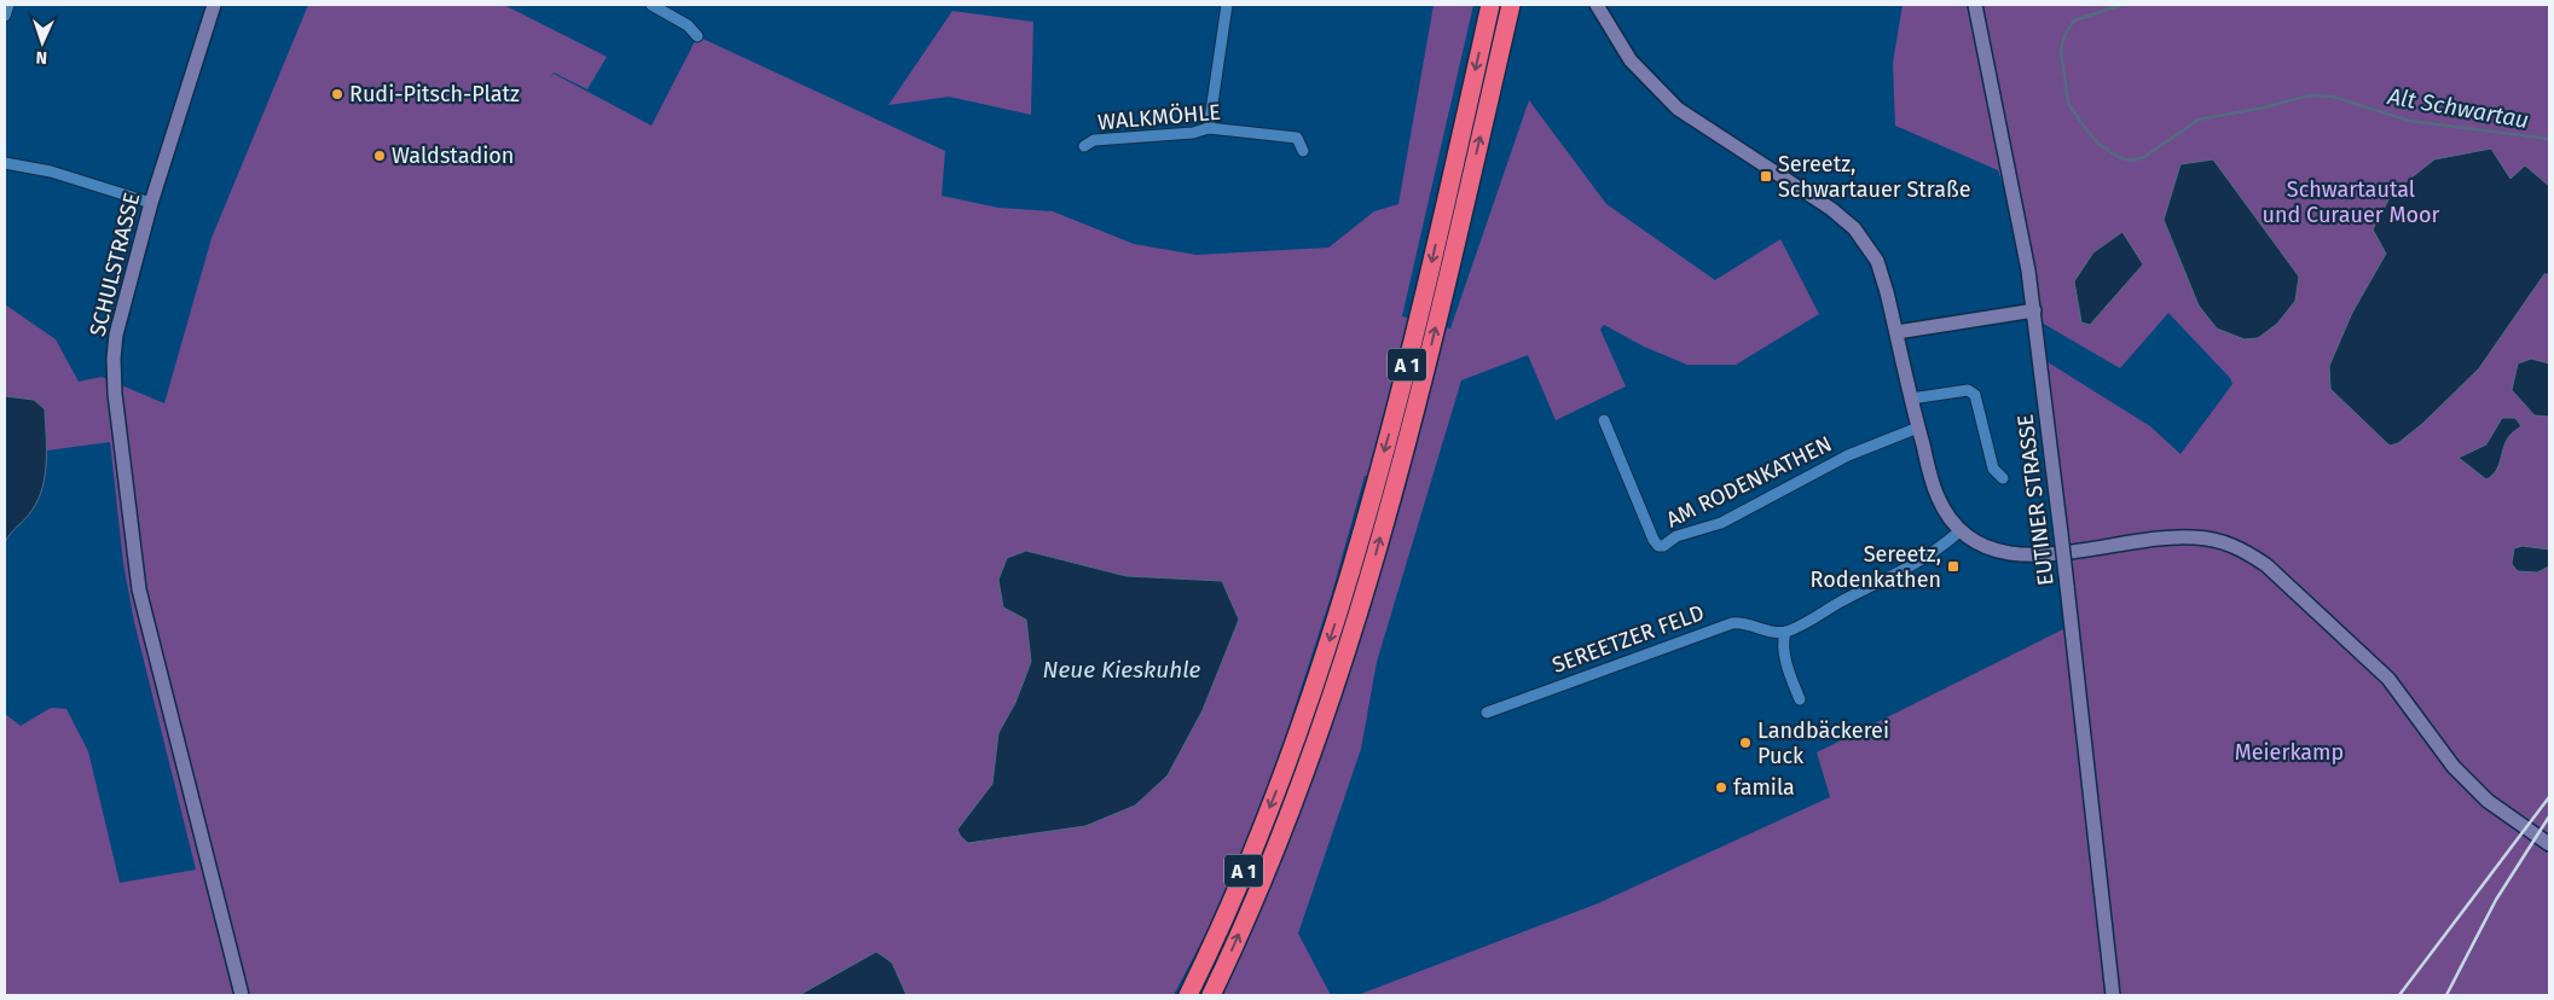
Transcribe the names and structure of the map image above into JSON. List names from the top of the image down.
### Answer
{
  "streets": {
    "highway": ["A 1"],
    "main road": ["SCHULSTRASSE", "EUTINER STRASSE"],
    "street": ["WALKMÖHLE", "AM RODENKATHEN", "SEREETZER FELD"]
  },
  "water": ["Alt Schwartau", "Neue Kieskuhle"],
  "parks": ["Schwartautal und Curauer Moor", "Meierkamp"],
  "places": {
    "other": [
      "Rudi-Pitsch-Platz",
      "Waldstadion",
      "Landbäckerei Puck",
      "famila"
    ],
    "transit": ["Sereetz, Schwartauer Straße", "Sereetz, Rodenkathen"]
  },
  "north": "bottom"
}
